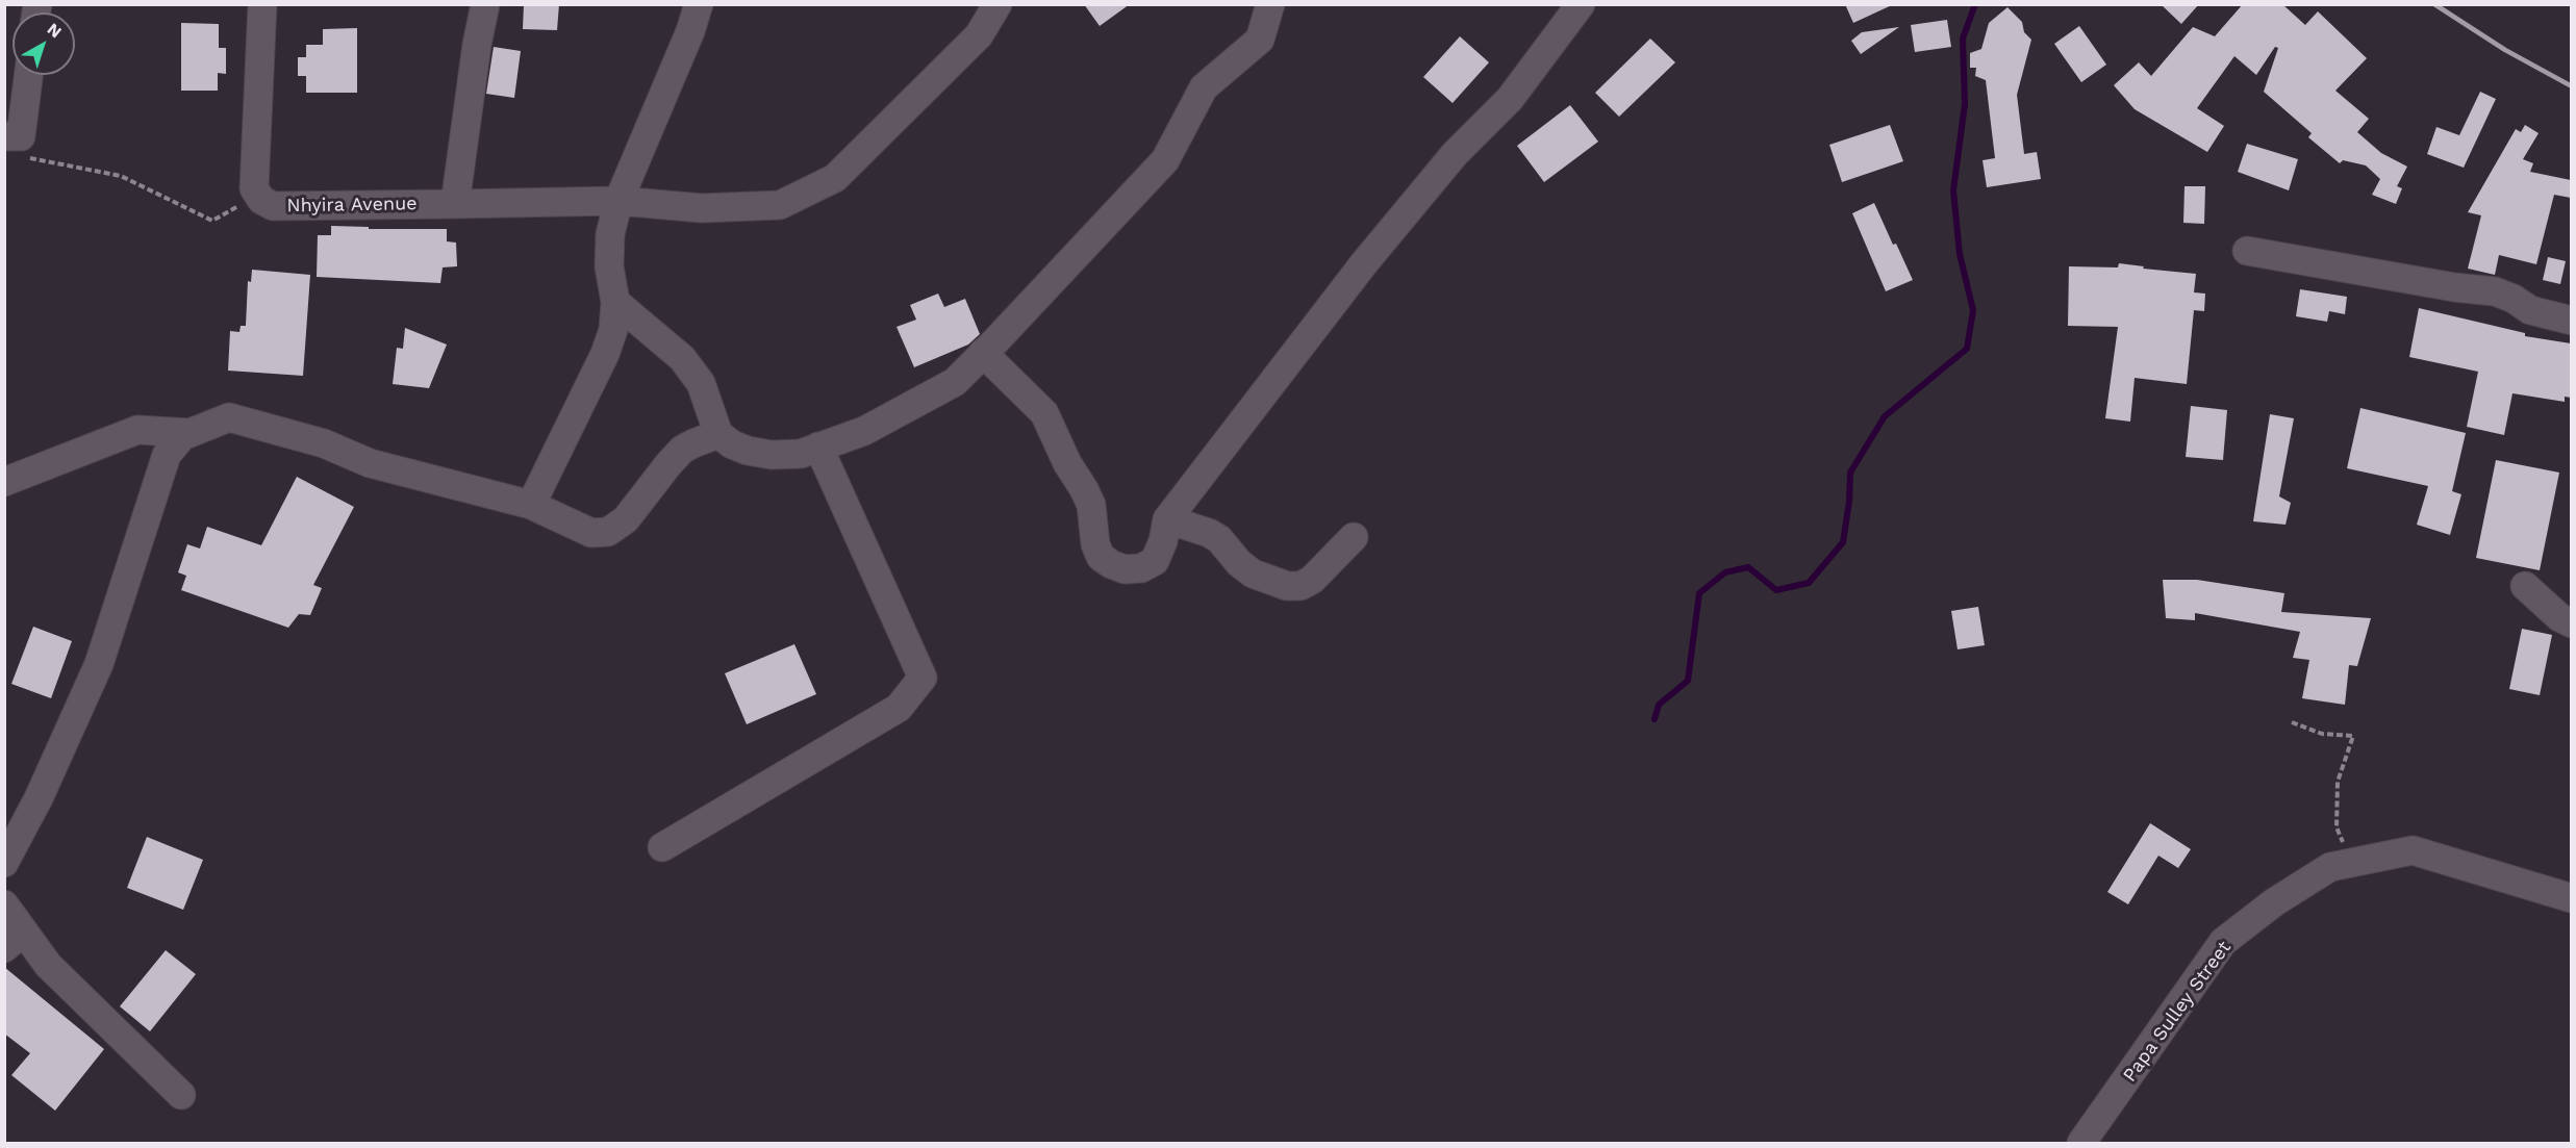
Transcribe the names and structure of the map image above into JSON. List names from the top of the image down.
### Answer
{
  "streets": {
    "street": ["Nhyira Avenue", "Papa Sulley Street"]
  },
  "north": "top right"
}
